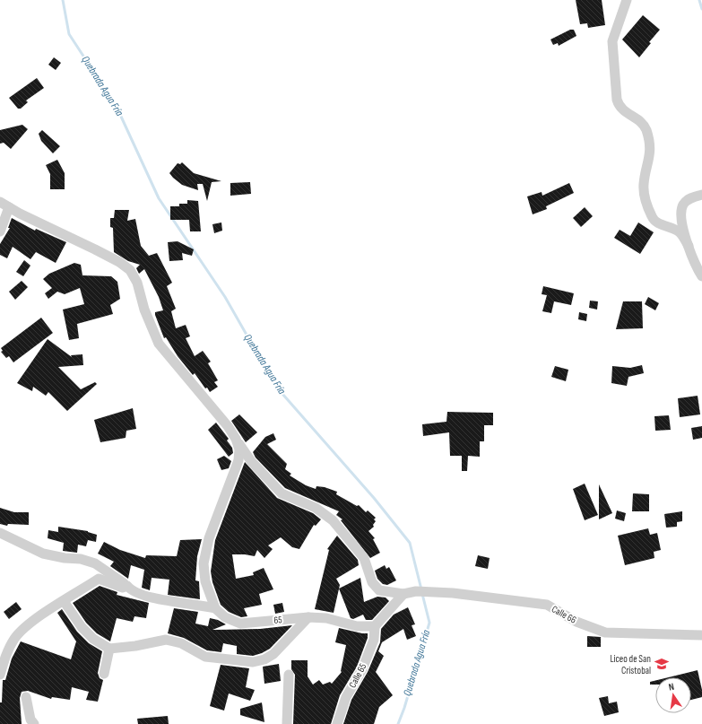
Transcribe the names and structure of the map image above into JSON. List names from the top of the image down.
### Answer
{
  "streets": {
    "street": ["Calle 66", "65", "Calle 65"]
  },
  "crossings": [
    ["65", "Calle 65"]
  ],
  "water": ["Quebrada Agua Fría"],
  "places": {
    "school or university": ["Liceo de San Cristobal"]
  },
  "north": "top"
}
